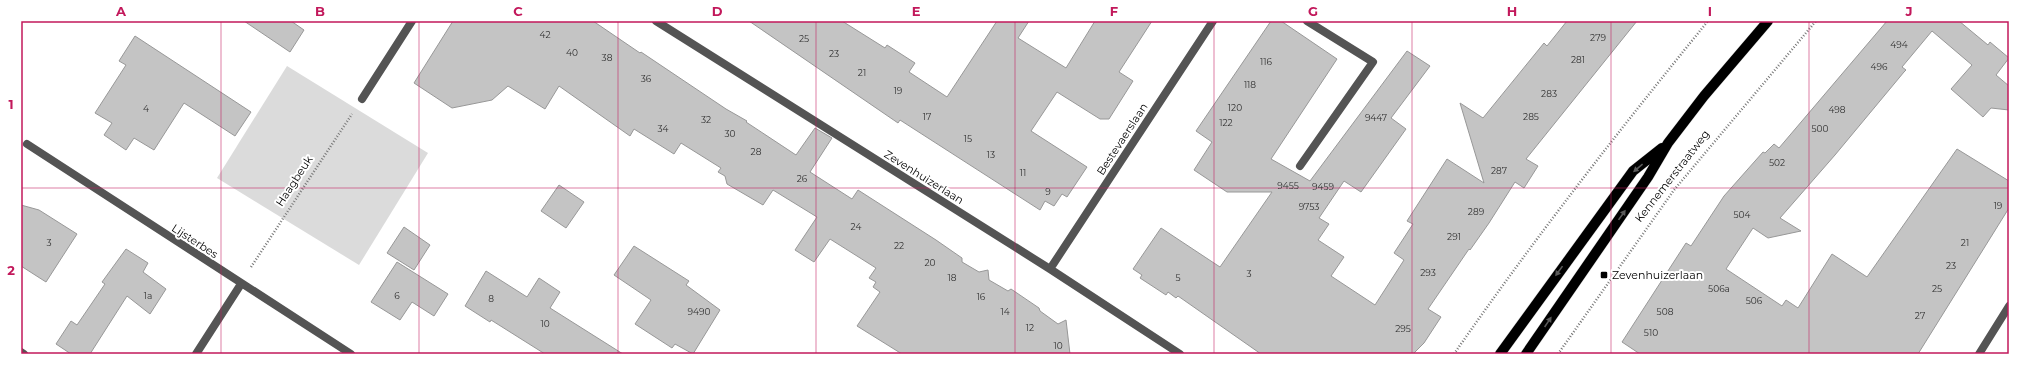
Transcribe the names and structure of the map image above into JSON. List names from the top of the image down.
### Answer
{
  "streets": {
    "main road": ["Kennemerstraatweg"],
    "street": ["Bestevaerslaan", "Zevenhuizerlaan", "Lijsterbes"],
    "path": ["Haagbeuk"]
  },
  "crossings": [
    ["Bestevaerslaan", "Zevenhuizerlaan"],
    ["Haagbeuk", "Lijsterbes"]
  ],
  "places": {
    "transit": ["Zevenhuizerlaan"]
  },
  "house_numbers": [
    "42",
    "279",
    "25",
    "494",
    "40",
    "23",
    "38",
    "281",
    "116",
    "496",
    "21",
    "36",
    "118",
    "19",
    "283",
    "120",
    "4",
    "498",
    "17",
    "285",
    "9447",
    "32",
    "122",
    "34",
    "500",
    "30",
    "15",
    "28",
    "13",
    "502",
    "287",
    "11",
    "26",
    "9455",
    "9459",
    "9",
    "19",
    "9753",
    "289",
    "504",
    "24",
    "291",
    "3",
    "21",
    "22",
    "20",
    "23",
    "293",
    "3",
    "18",
    "5",
    "506a",
    "25",
    "1a",
    "6",
    "16",
    "8",
    "506",
    "9490",
    "14",
    "508",
    "27",
    "10",
    "12",
    "295",
    "510",
    "10"
  ],
  "grid": {
    "columns": [
      "A",
      "B",
      "C",
      "D",
      "E",
      "F",
      "G",
      "H",
      "I",
      "J"
    ],
    "rows": ["1", "2"]
  }
}
